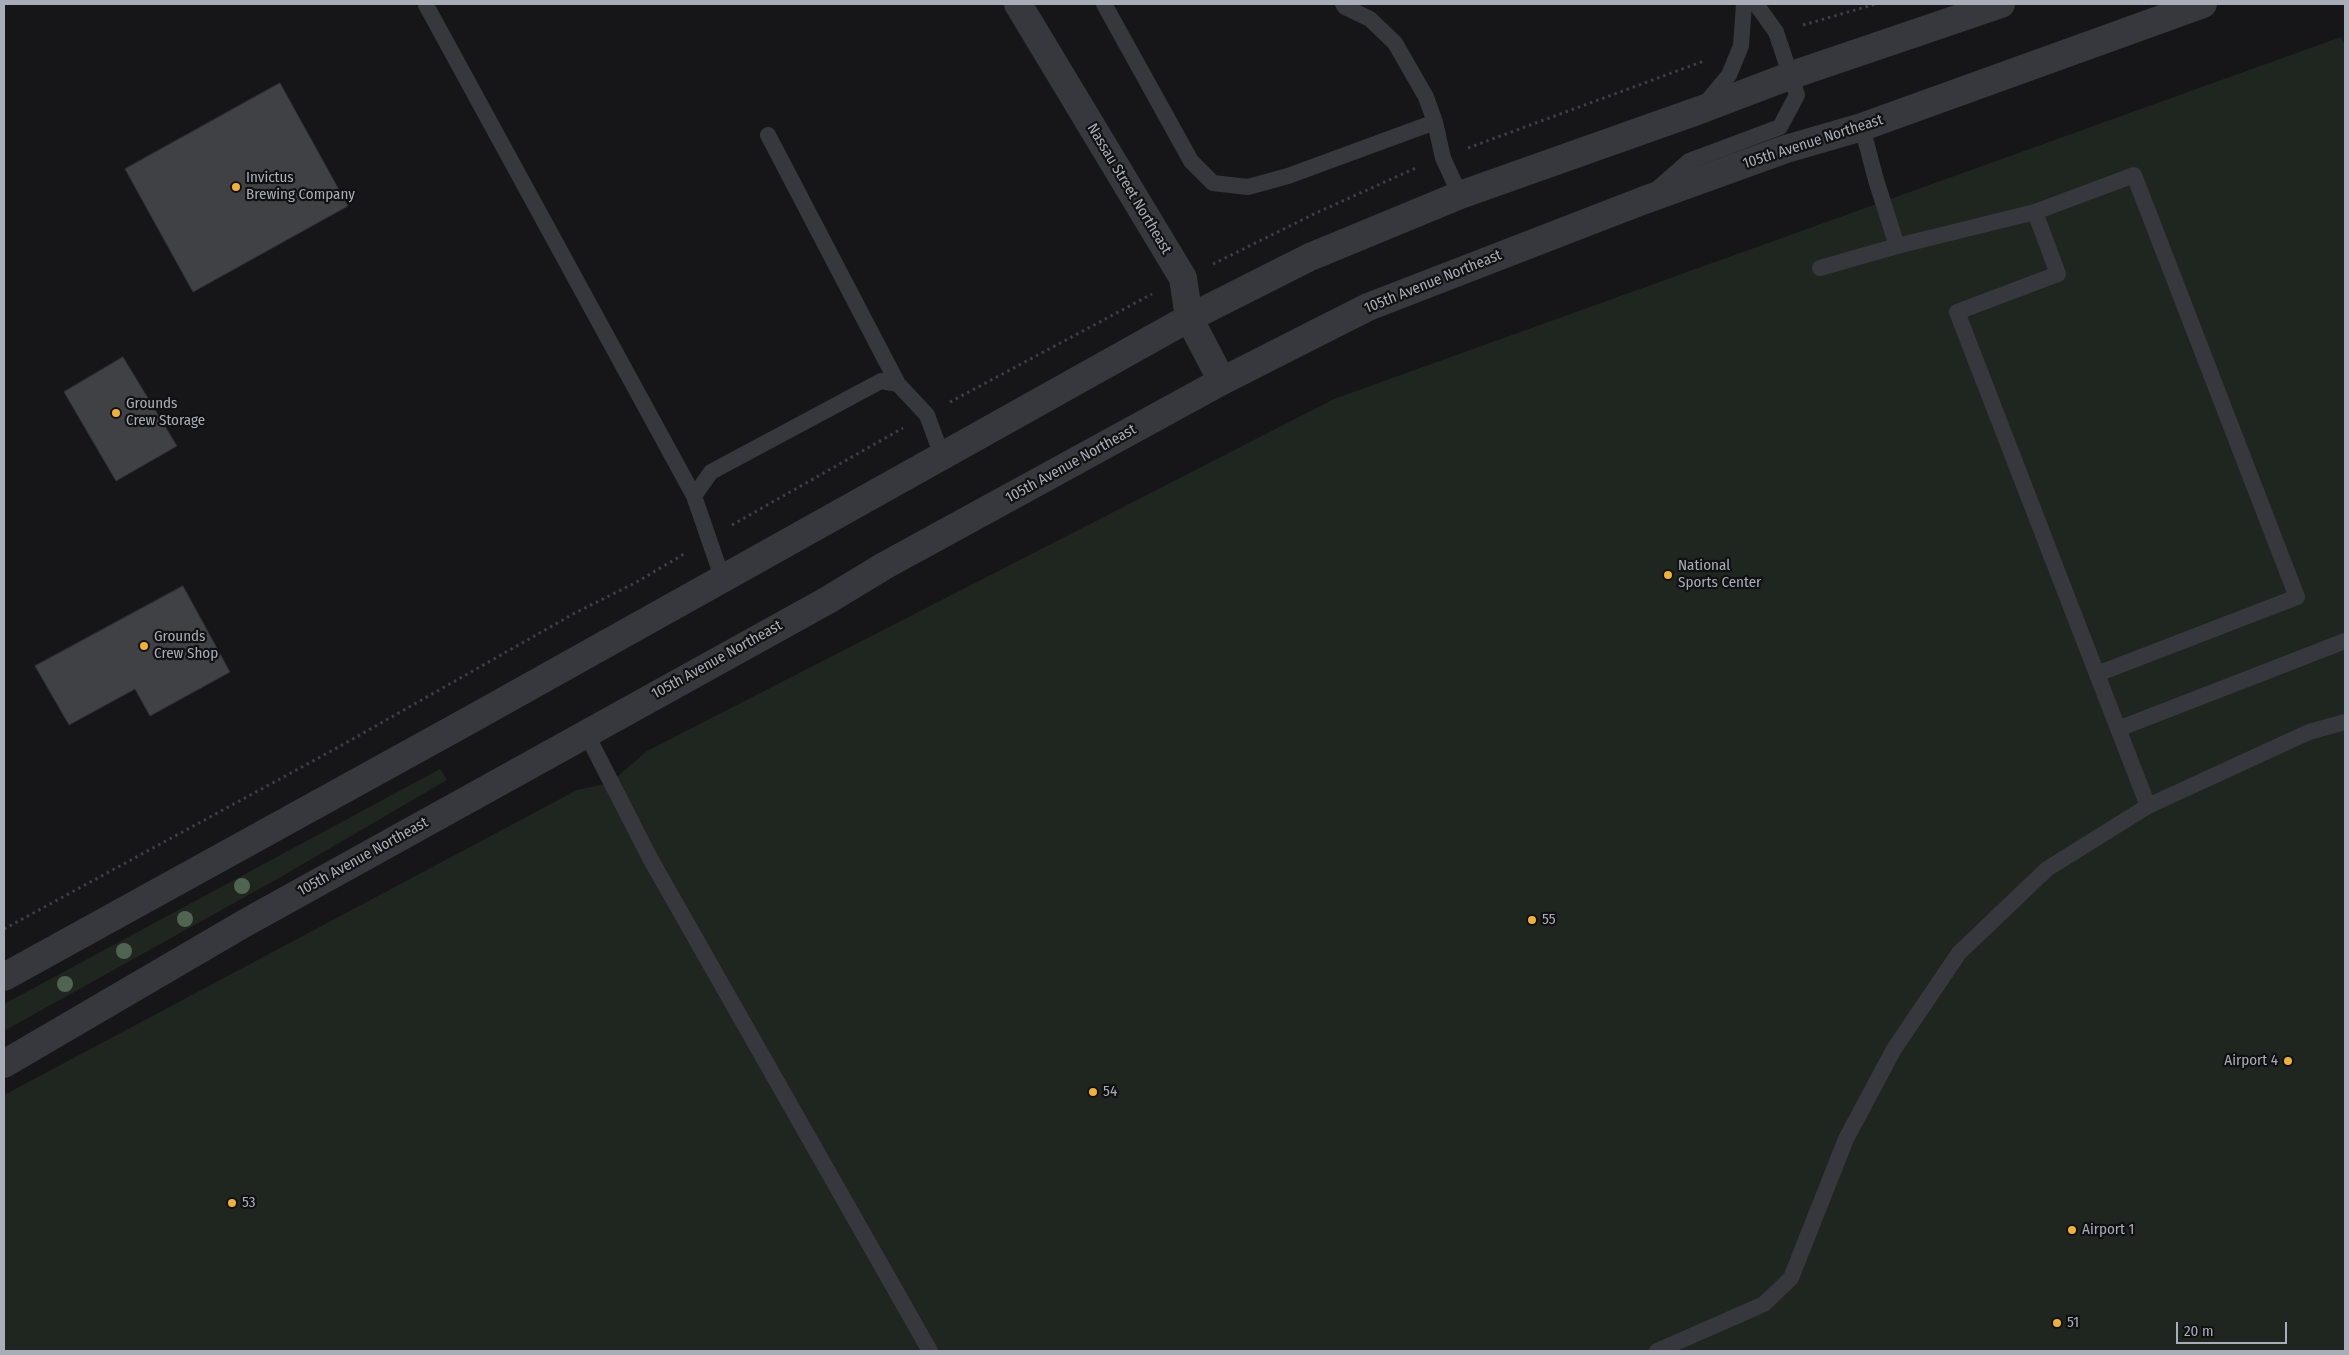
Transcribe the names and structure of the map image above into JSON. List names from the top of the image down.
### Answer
{
  "streets": {
    "street": ["105th Avenue Northeast", "Nassau Street Northeast"]
  },
  "crossings": [
    ["105th Avenue Northeast", "Nassau Street Northeast"]
  ],
  "places": [
    "Invictus Brewing Company",
    "Grounds Crew Storage",
    "National Sports Center",
    "Grounds Crew Shop",
    "55",
    "Airport 4",
    "54",
    "53",
    "Airport 1",
    "51"
  ],
  "scale_bar": "20 m"
}
